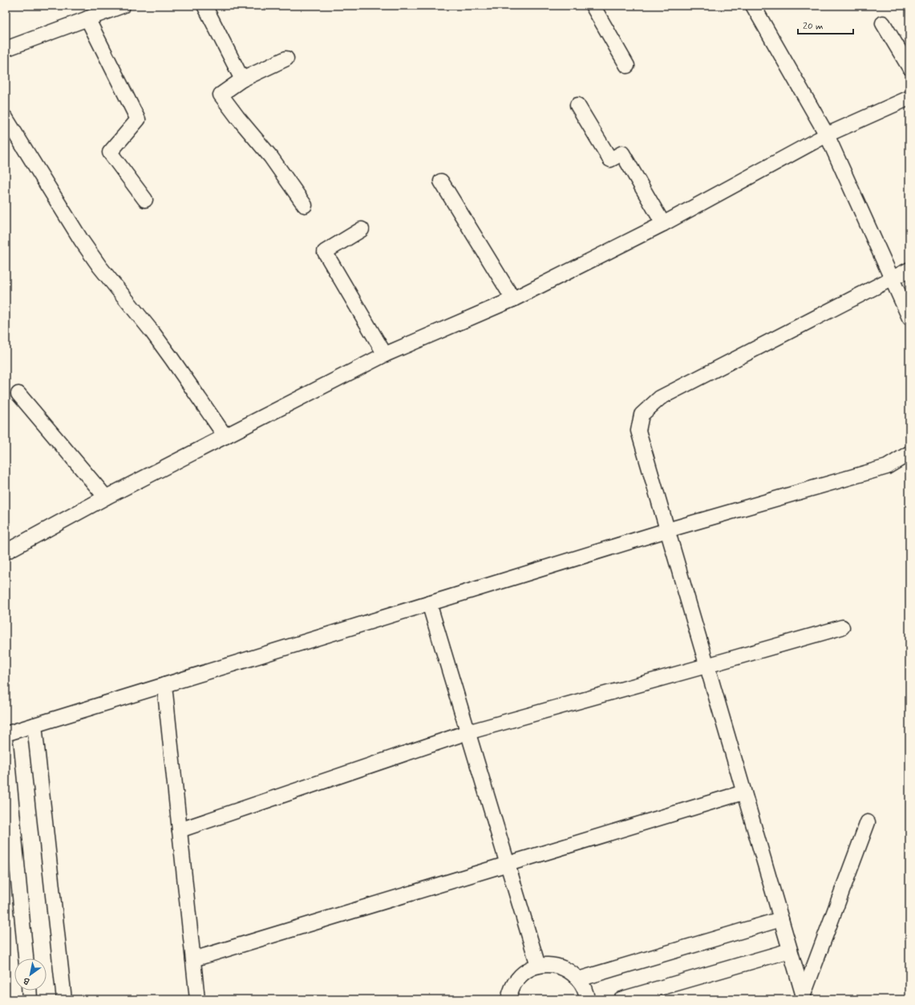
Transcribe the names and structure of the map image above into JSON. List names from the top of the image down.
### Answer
{
  "scale_bar": "20 m",
  "north": "bottom left"
}
